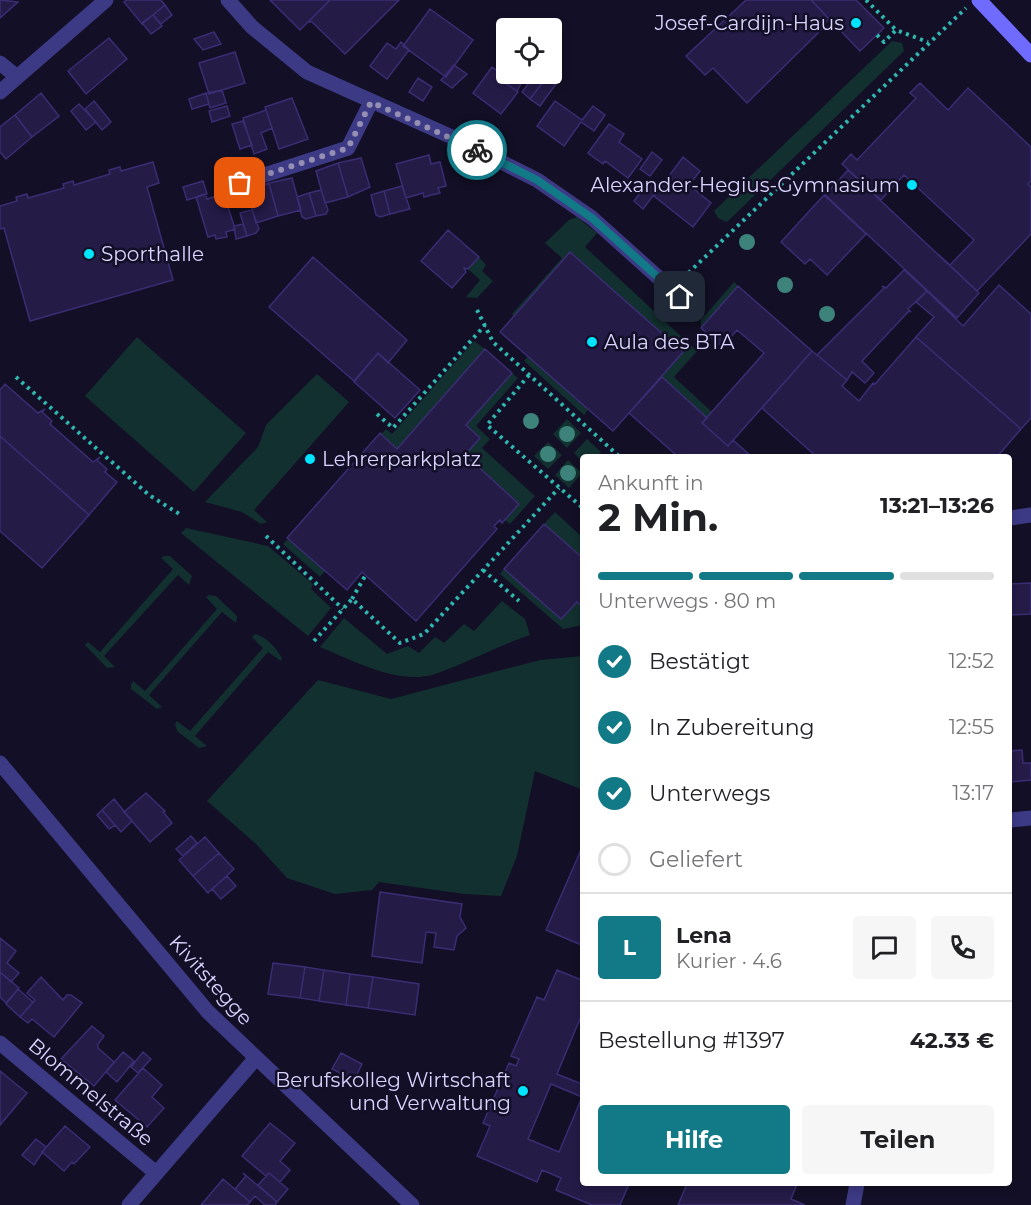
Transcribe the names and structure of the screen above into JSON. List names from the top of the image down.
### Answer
{
  "streets": {
    "street": ["Kivitstegge", "Blommelstraße"]
  },
  "crossings": [
    ["Kivitstegge", "Blommelstraße"]
  ],
  "places": [
    "Josef-Cardijn-Haus",
    "Alexander-Hegius-Gymnasium",
    "Sporthalle",
    "Aula des BTA",
    "Lehrerparkplatz",
    "Berufskolleg Wirtschaft und Verwaltung"
  ],
  "page": {
    "heading": ["2 Min.", "Ankunft in", "13:21–13:26"],
    "panel": [
      "Lena",
      "Kurier · 4.6",
      "Bestellung #1397",
      "42.33 €"
    ],
    "bar": "Unterwegs · 80 m",
    "list": [
      ["Bestätigt", "12:52"],
      ["In Zubereitung", "12:55"],
      ["Unterwegs", "13:17"],
      "Geliefert"
    ],
    "round": "L",
    "buttons": ["Hilfe", "Teilen"]
  }
}
